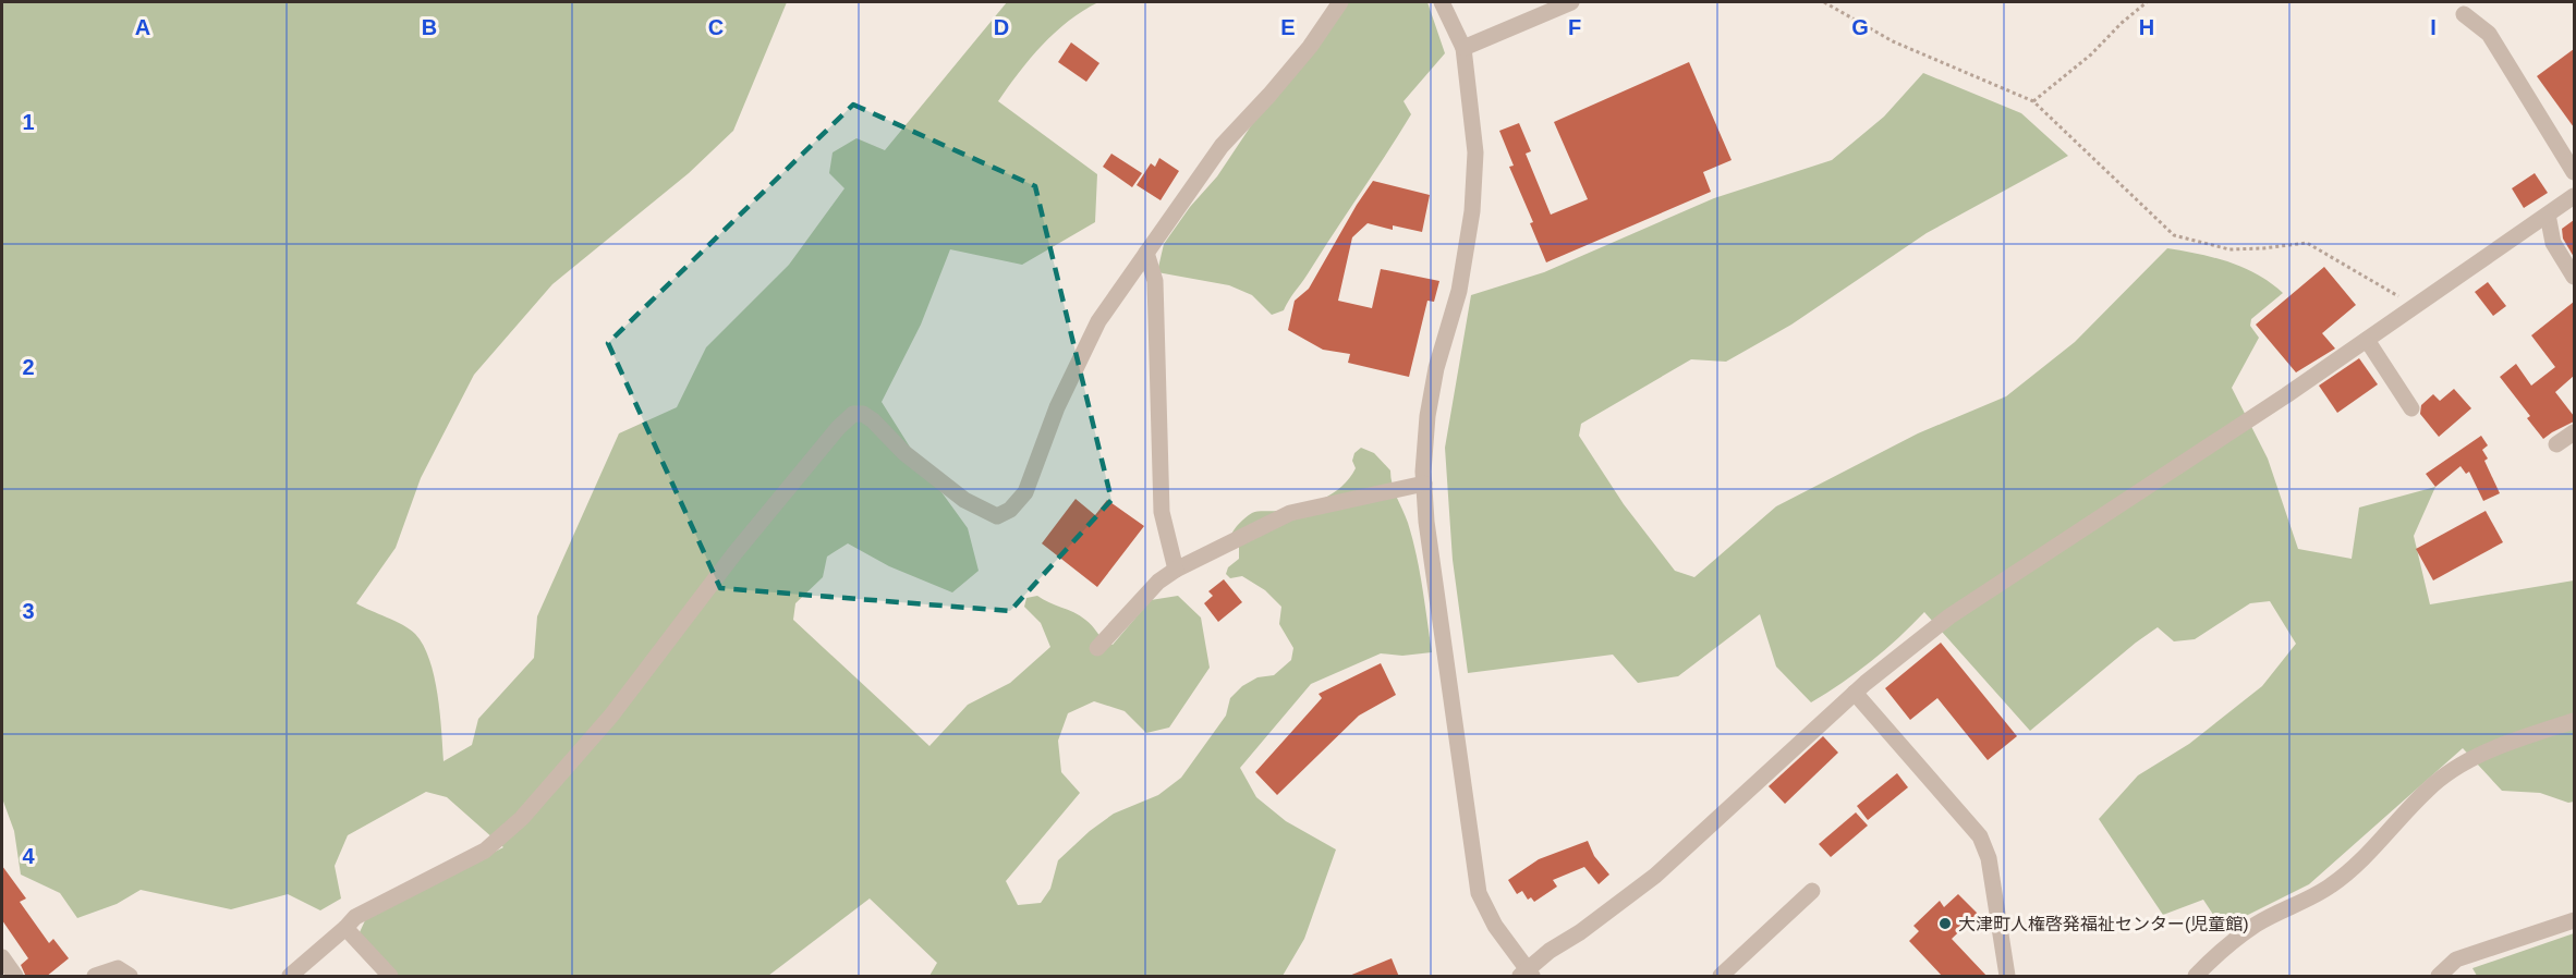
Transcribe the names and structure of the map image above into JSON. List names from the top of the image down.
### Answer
{
  "places": ["大津町人権啓発福祉センター(児童館)"],
  "grid": {
    "columns": [
      "A",
      "B",
      "C",
      "D",
      "E",
      "F",
      "G",
      "H",
      "I"
    ],
    "rows": [
      "1",
      "2",
      "3",
      "4"
    ]
  }
}
